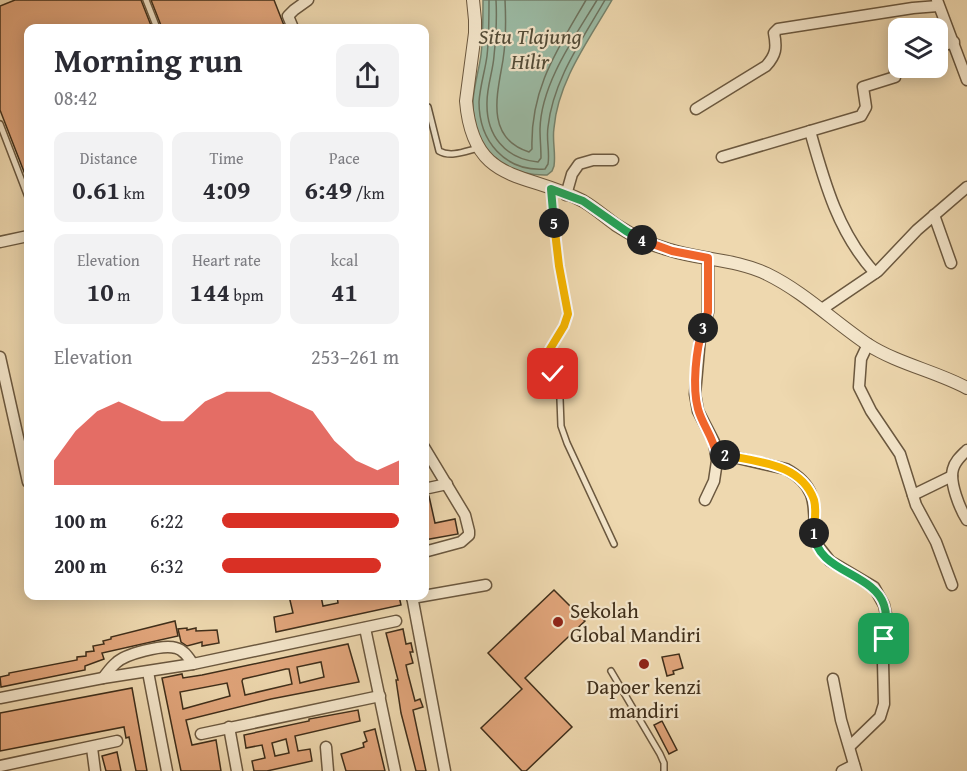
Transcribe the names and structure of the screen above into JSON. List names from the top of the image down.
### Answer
{
  "water": ["Situ Tlajung Hilir"],
  "places": ["Sekolah Global Mandiri", "Dapoer kenzi mandiri"],
  "page": {
    "heading": ["Morning run", "08:42"],
    "stats": [
      ["Distance", "0.61 km"],
      ["Time", "4:09"],
      ["Pace", "6:49 /km"],
      ["Elevation", "10 m"],
      ["Heart rate", "144 bpm"],
      ["kcal", "41"]
    ],
    "pins": [
      "5",
      "4",
      "3",
      "2",
      "1"
    ],
    "chart": ["Elevation", "253–261 m"],
    "list": [
      {
        "name": "100 m",
        "note": "6:22"
      },
      {
        "name": "200 m",
        "note": "6:32"
      }
    ]
  }
}
